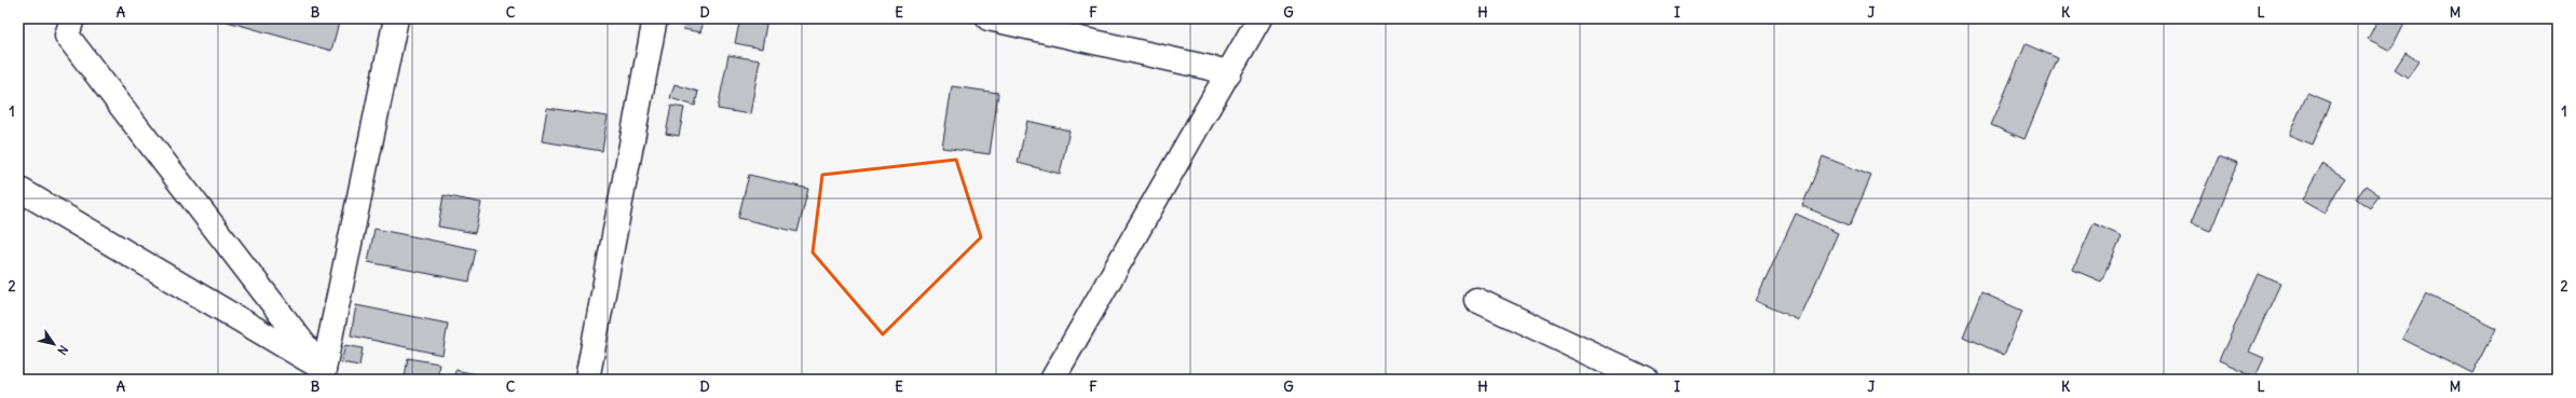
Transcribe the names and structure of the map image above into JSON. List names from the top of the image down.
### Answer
{
  "north": "bottom right",
  "grid": {
    "columns": [
      "A",
      "B",
      "C",
      "D",
      "E",
      "F",
      "G",
      "H",
      "I",
      "J",
      "K",
      "L",
      "M"
    ],
    "rows": ["1", "2"]
  }
}
